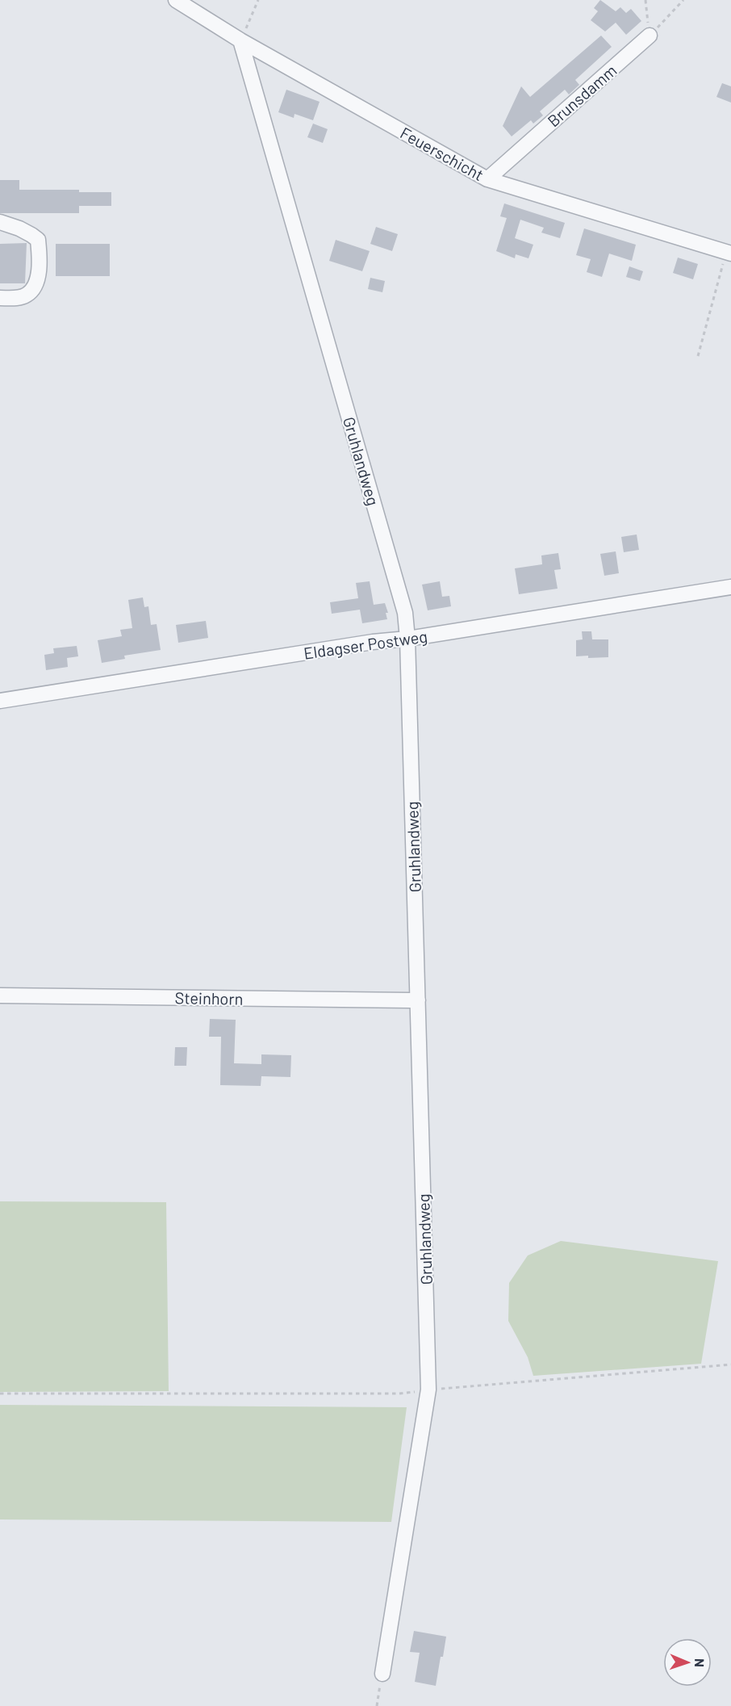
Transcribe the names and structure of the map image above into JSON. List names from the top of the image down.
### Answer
{
  "streets": {
    "street": [
      "Brunsdamm",
      "Feuerschicht",
      "Gruhlandweg",
      "Eldagser Postweg",
      "Steinhorn"
    ]
  },
  "crossings": [
    ["Brunsdamm", "Feuerschicht"],
    ["Feuerschicht", "Gruhlandweg"],
    ["Gruhlandweg", "Eldagser Postweg"],
    ["Gruhlandweg", "Steinhorn"]
  ],
  "north": "right"
}
